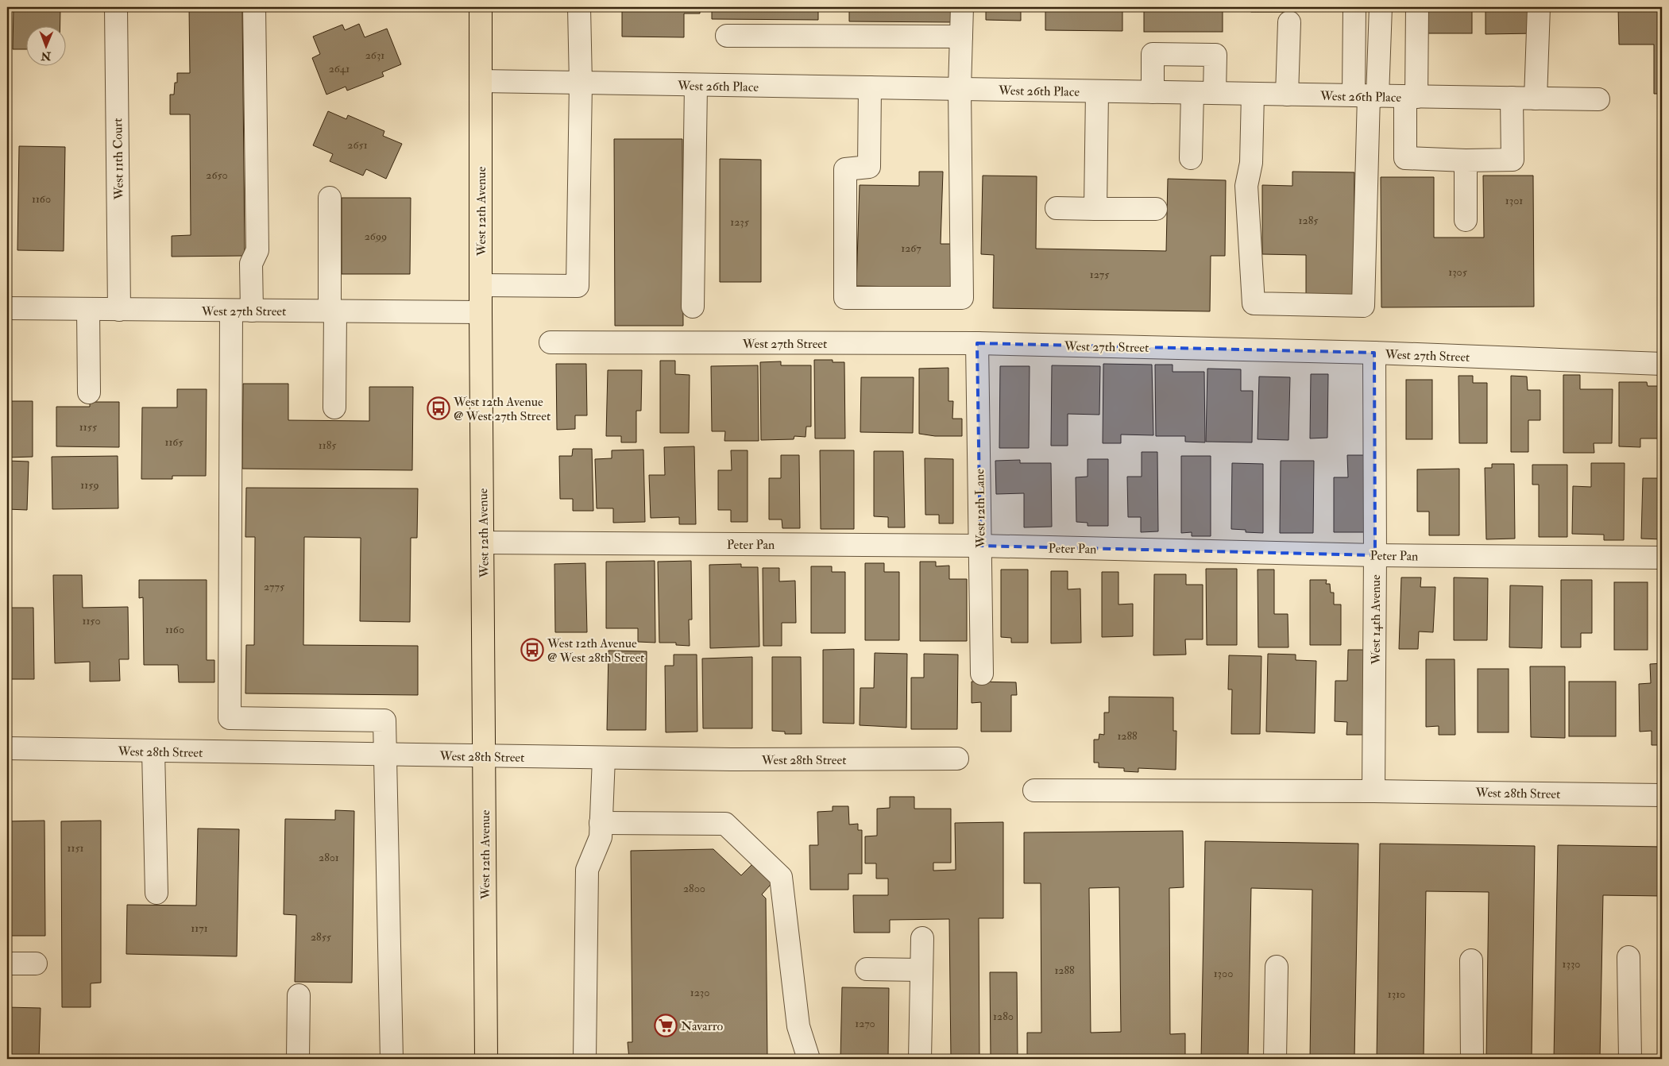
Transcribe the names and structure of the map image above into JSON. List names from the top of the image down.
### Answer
{
  "streets": {
    "main road": ["West 12th Avenue"],
    "street": [
      "West 26th Place",
      "West 11th Court",
      "West 27th Street",
      "West 12th Lane",
      "Peter Pan",
      "West 14th Avenue",
      "West 28th Street"
    ]
  },
  "crossings": [
    ["West 26th Place", "West 12th Avenue"],
    ["West 11th Court", "West 27th Street"],
    ["West 12th Avenue", "West 27th Street"],
    ["West 12th Avenue", "Peter Pan"],
    ["West 12th Avenue", "West 28th Street"],
    ["West 27th Street", "West 12th Lane"],
    ["West 27th Street", "West 14th Avenue"],
    ["West 12th Lane", "Peter Pan"],
    ["Peter Pan", "West 14th Avenue"],
    ["West 14th Avenue", "West 28th Street"]
  ],
  "places": {
    "bus stop": ["West 12th Avenue @ West 27th Street", "West 12th Avenue @ West 28th Street"],
    "supermarket": ["Navarro"]
  },
  "house_numbers": [
    "2631",
    "2641",
    "2651",
    "2650",
    "1160",
    "1301",
    "1285",
    "1235",
    "2699",
    "1267",
    "1305",
    "1275",
    "1155",
    "1165",
    "1185",
    "1159",
    "2775",
    "1150",
    "1160",
    "1288",
    "1151",
    "2801",
    "2800",
    "1171",
    "2855",
    "1330",
    "1288",
    "1300",
    "1230",
    "1310",
    "1280",
    "1270"
  ],
  "north": "bottom"
}
